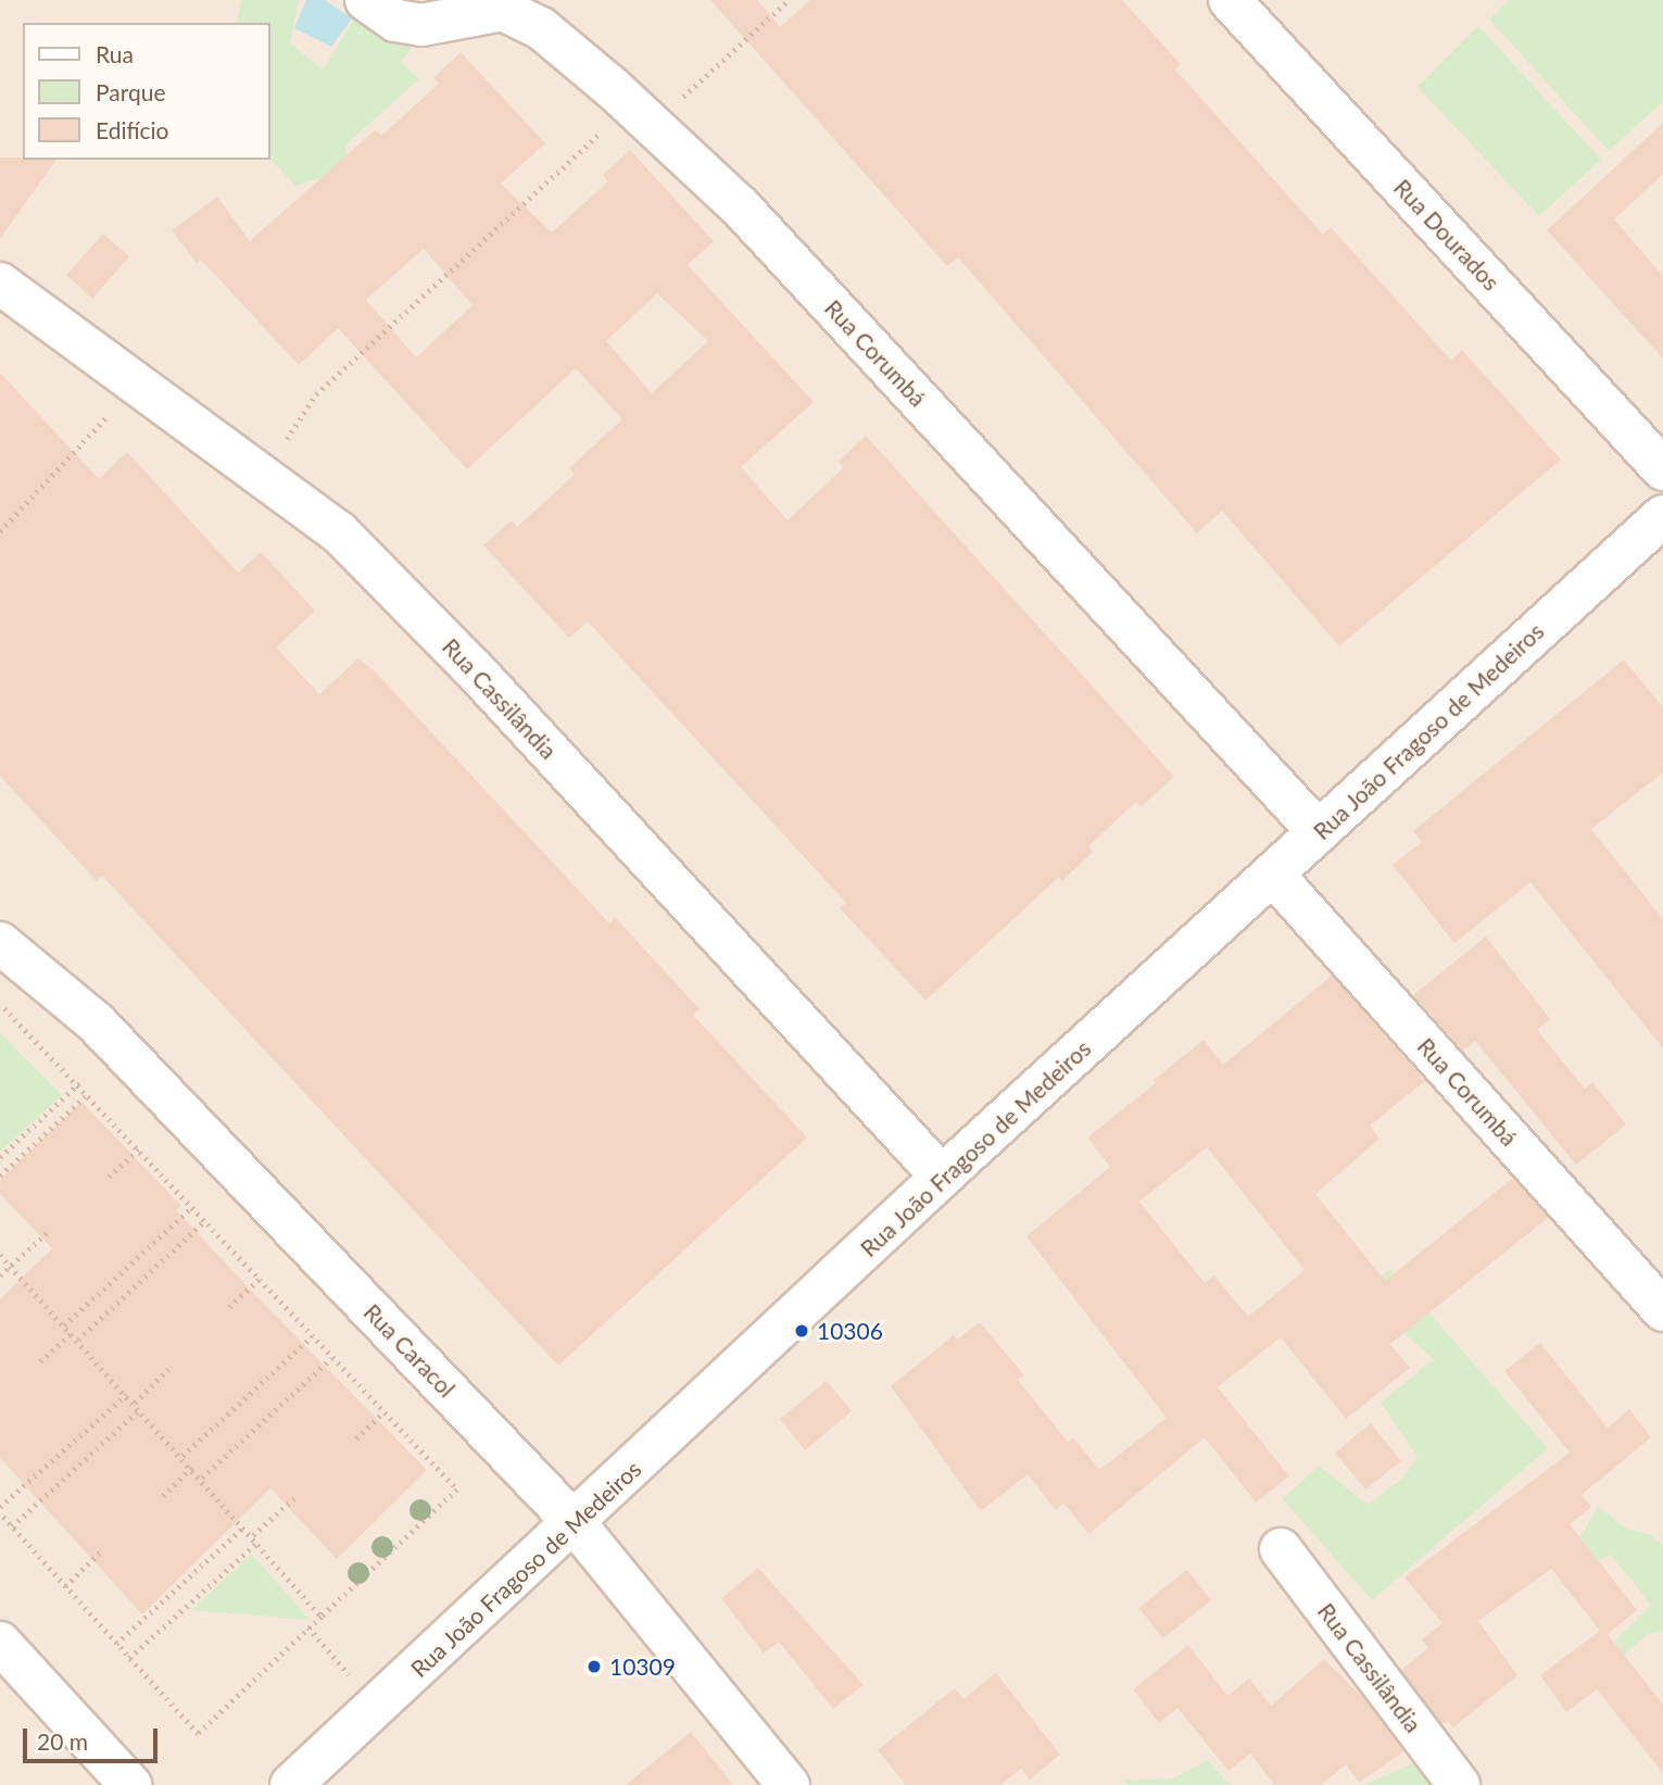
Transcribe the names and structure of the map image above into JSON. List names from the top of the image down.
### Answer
{
  "streets": {
    "street": [
      "Rua Dourados",
      "Rua Corumbá",
      "Rua Cassilândia",
      "Rua João Fragoso de Medeiros",
      "Rua Caracol"
    ]
  },
  "crossings": [
    ["Rua Corumbá", "Rua João Fragoso de Medeiros"],
    ["Rua Cassilândia", "Rua João Fragoso de Medeiros"],
    ["Rua João Fragoso de Medeiros", "Rua Caracol"]
  ],
  "places": ["10306", "10309"],
  "legend": ["Rua", "Parque", "Edifício"],
  "scale_bar": "20 m"
}
